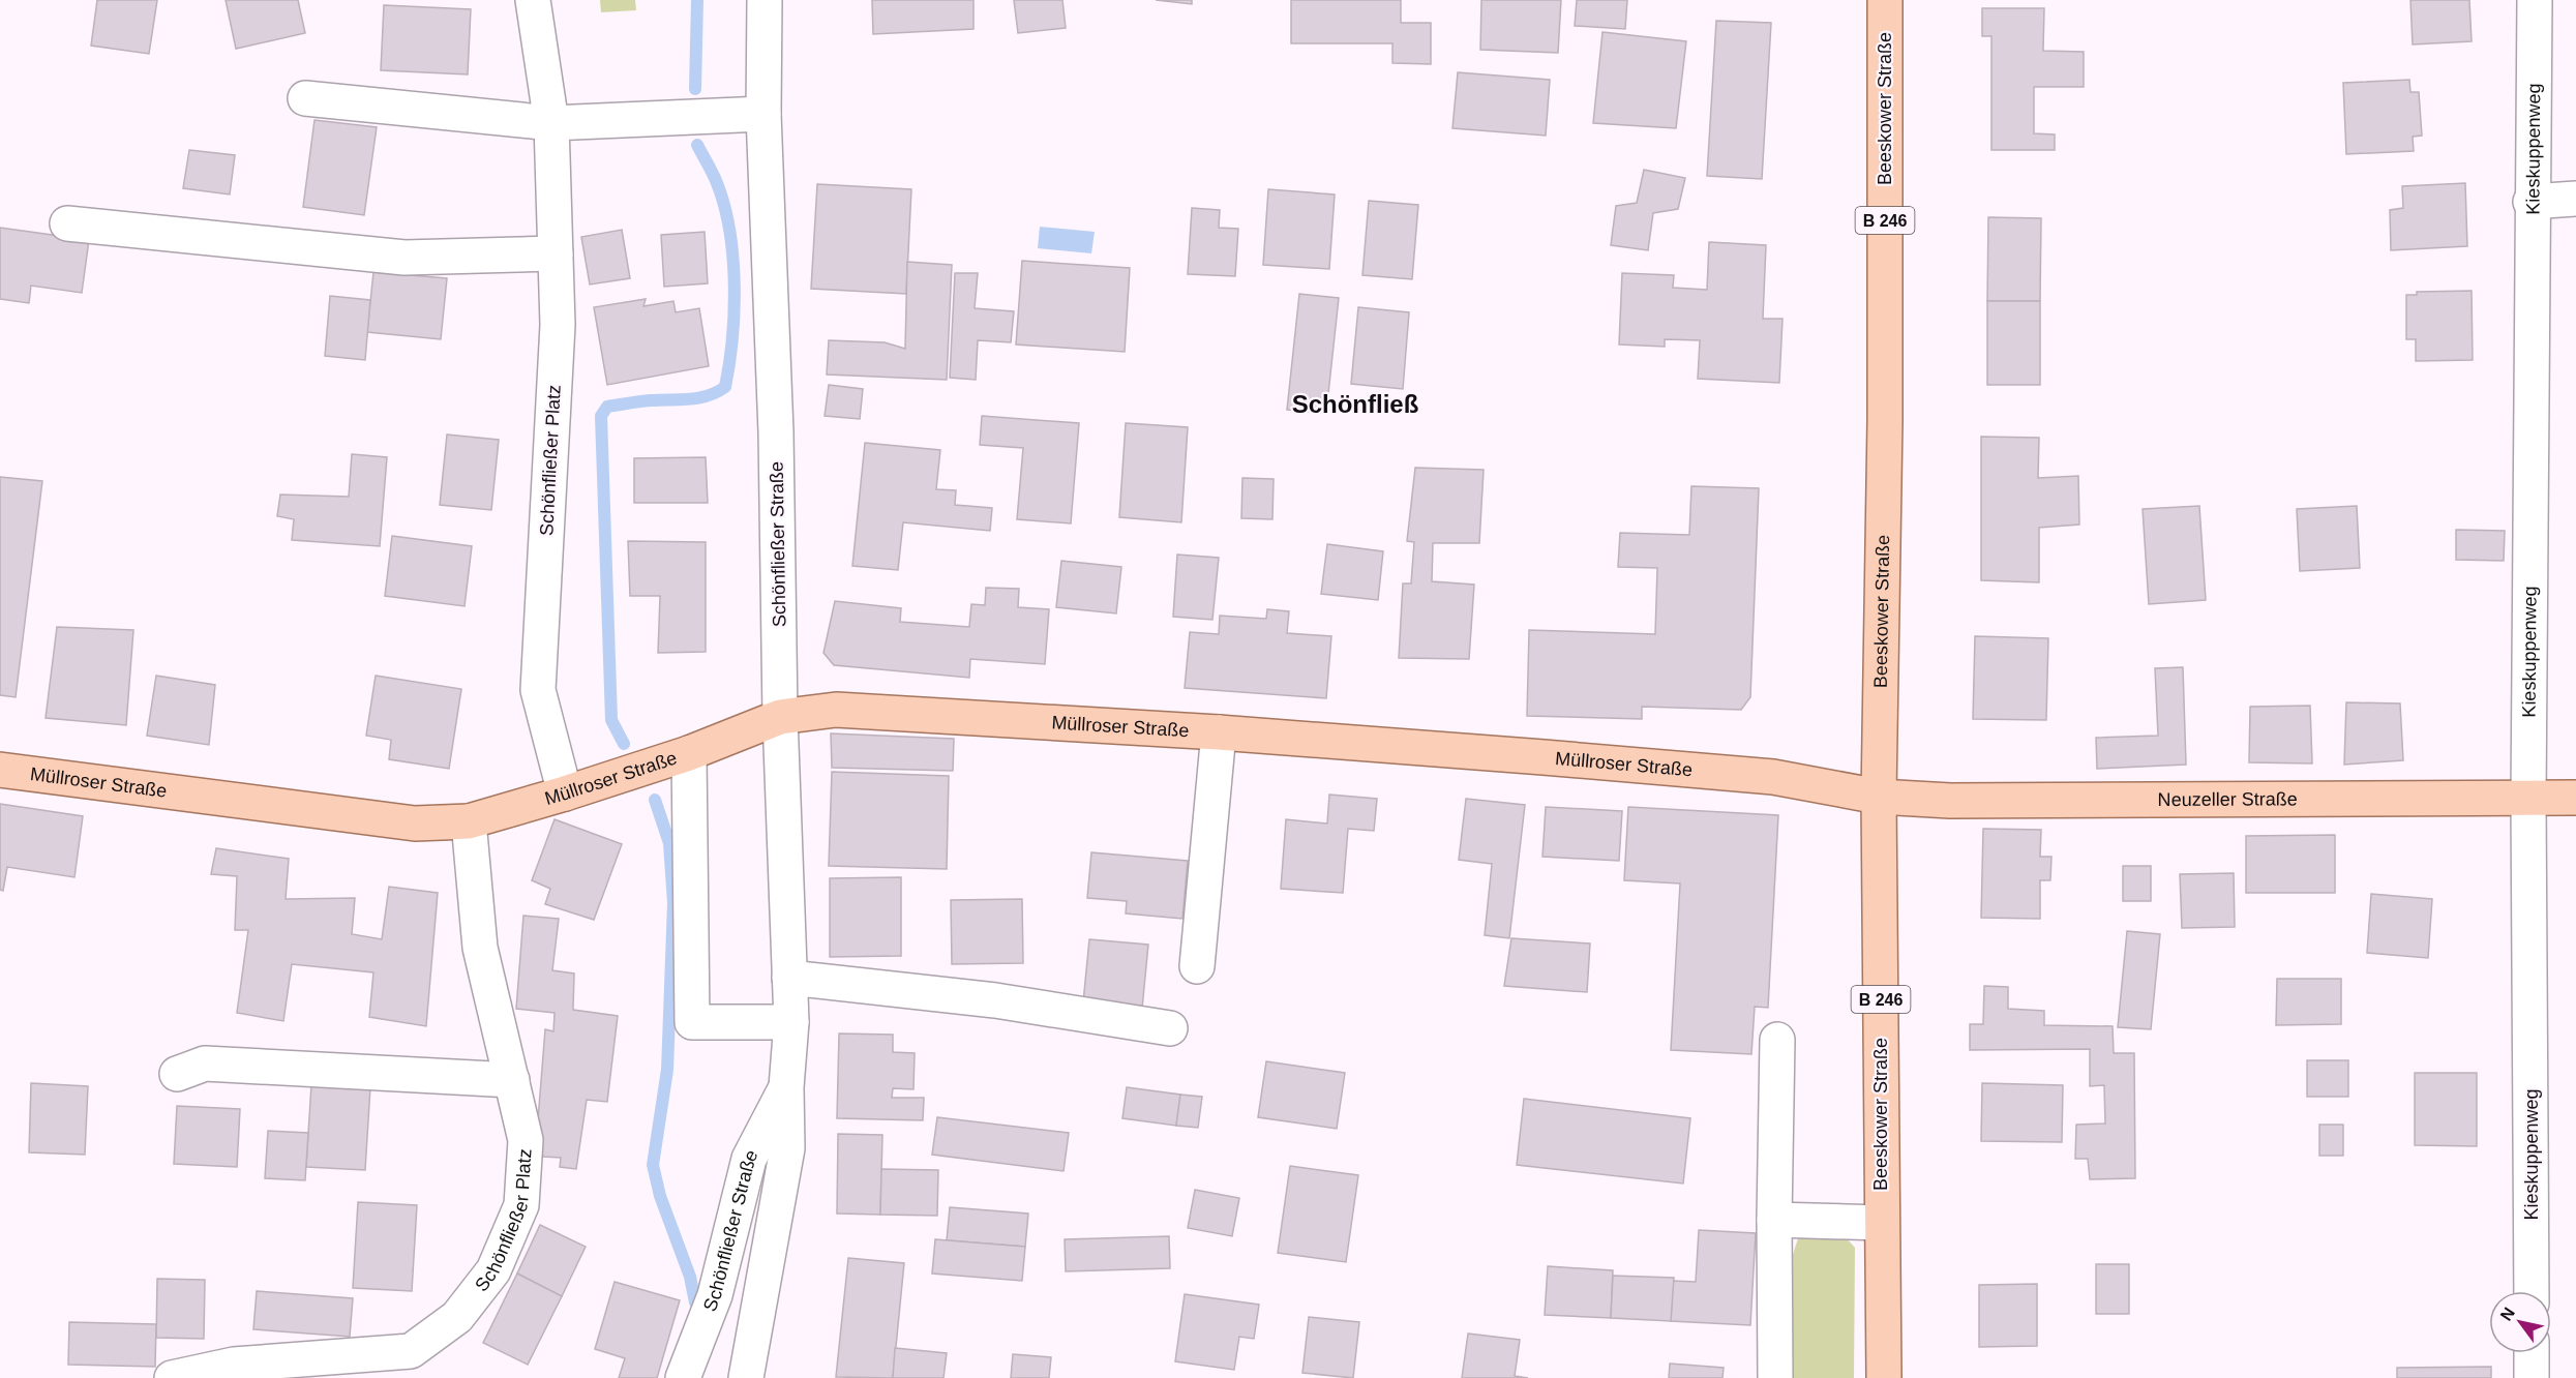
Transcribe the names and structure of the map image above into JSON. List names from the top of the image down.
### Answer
{
  "streets": {
    "main road": [
      "Beeskower Straße",
      "B 246",
      "Müllroser Straße",
      "Neuzeller Straße"
    ],
    "street": ["Kieskuppenweg", "Schönfließer Platz", "Schönfließer Straße"]
  },
  "crossings": [
    ["Beeskower Straße", "Müllroser Straße"],
    ["Beeskower Straße", "Neuzeller Straße"],
    ["Kieskuppenweg", "Neuzeller Straße"],
    ["Schönfließer Platz", "Müllroser Straße"],
    ["Schönfließer Straße", "Müllroser Straße"],
    ["Müllroser Straße", "Neuzeller Straße"]
  ],
  "districts": ["Schönfließ"],
  "north": "top left"
}
